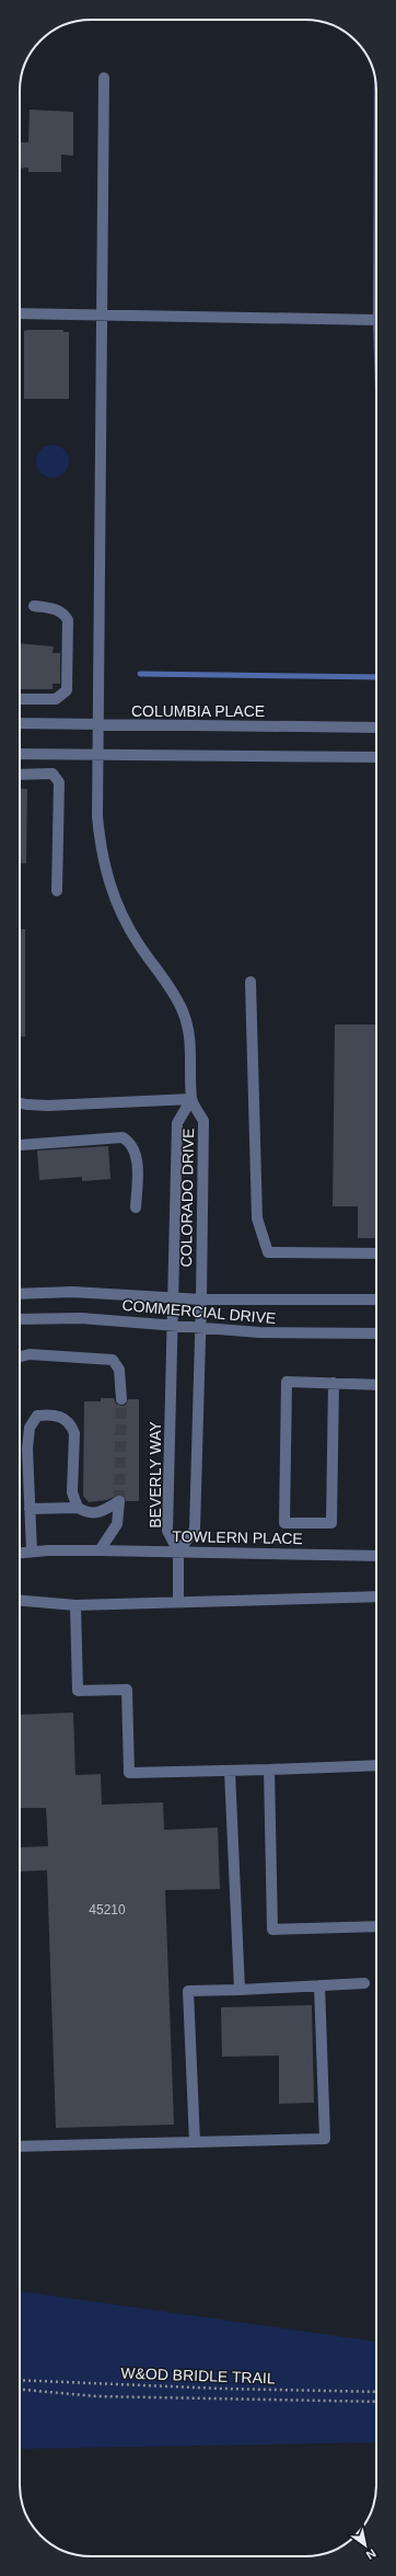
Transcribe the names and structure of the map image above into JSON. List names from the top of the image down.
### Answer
{
  "streets": {
    "street": [
      "COLUMBIA PLACE",
      "COLORADO DRIVE",
      "COMMERCIAL DRIVE",
      "BEVERLY WAY",
      "TOWLERN PLACE"
    ],
    "path": ["W&OD BRIDLE TRAIL"]
  },
  "crossings": [
    ["COLUMBIA PLACE", "COLORADO DRIVE"],
    ["COLORADO DRIVE", "COMMERCIAL DRIVE"],
    ["COLORADO DRIVE", "BEVERLY WAY"],
    ["COMMERCIAL DRIVE", "BEVERLY WAY"],
    ["BEVERLY WAY", "TOWLERN PLACE"]
  ],
  "house_numbers": ["45210"],
  "north": "bottom right"
}
